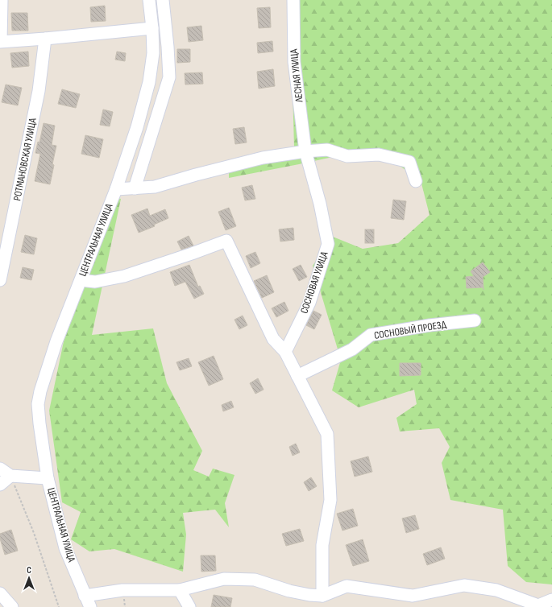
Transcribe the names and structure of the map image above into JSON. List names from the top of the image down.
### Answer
{
  "streets": {
    "street": [
      "ЛЕСНАЯ УЛИЦА",
      "РОТМАНОВСКАЯ УЛИЦА",
      "ЦЕНТРАЛЬНАЯ УЛИЦА",
      "СОСНОВАЯ УЛИЦА",
      "СОСНОВЫЙ ПРОЕЗД"
    ]
  },
  "crossings": [
    ["ЛЕСНАЯ УЛИЦА", "СОСНОВАЯ УЛИЦА"]
  ],
  "north": "top"
}
